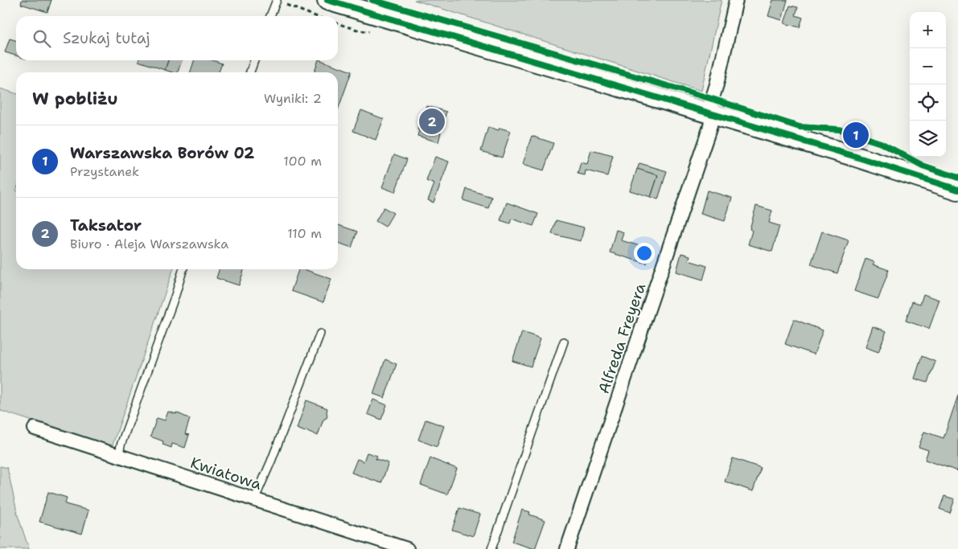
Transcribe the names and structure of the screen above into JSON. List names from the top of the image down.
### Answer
{
  "streets": {
    "street": ["Alfreda Freyera", "Kwiatowa"]
  },
  "page": {
    "map_buttons": ["+", "−"],
    "search": "Szukaj tutaj",
    "heading": ["W pobliżu", "Wyniki: 2"],
    "pins": ["2", "1"],
    "list": [
      {
        "mark": "1",
        "name": "Warszawska Borów 02",
        "note": "Przystanek",
        "value": "100 m"
      },
      {
        "mark": "2",
        "name": "Taksator",
        "note": "Biuro · Aleja Warszawska",
        "value": "110 m"
      }
    ]
  }
}
